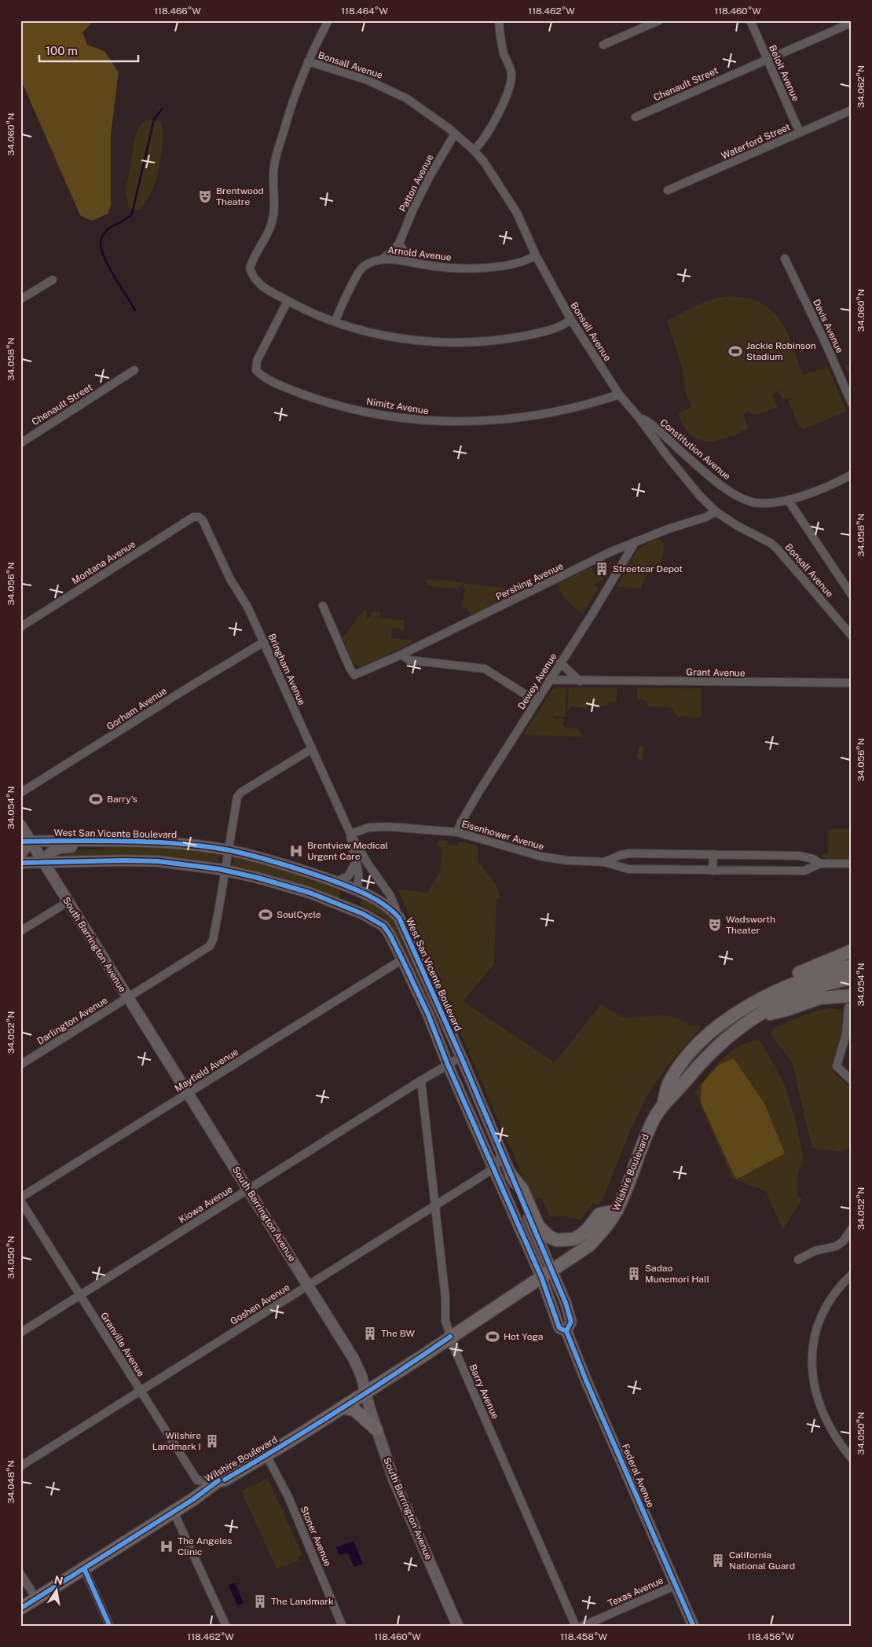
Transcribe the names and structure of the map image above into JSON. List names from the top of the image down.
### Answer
{
  "streets": {
    "main road": [
      "West San Vicente Boulevard",
      "South Barrington Avenue",
      "Wilshire Boulevard",
      "Federal Avenue"
    ],
    "street": [
      "Bonsall Avenue",
      "Beloit Avenue",
      "Chenault Street",
      "Waterford Street",
      "Patton Avenue",
      "Arnold Avenue",
      "Davis Avenue",
      "Nimitz Avenue",
      "Constitution Avenue",
      "Montana Avenue",
      "Pershing Avenue",
      "Bringham Avenue",
      "Grant Avenue",
      "Dewey Avenue",
      "Gorham Avenue",
      "Eisenhower Avenue",
      "Darlington Avenue",
      "Mayfield Avenue",
      "Kiowa Avenue",
      "Goshen Avenue",
      "Granville Avenue",
      "Barry Avenue",
      "Stoner Avenue",
      "Texas Avenue"
    ]
  },
  "crossings": [
    ["Bonsall Avenue", "Patton Avenue"],
    ["Bonsall Avenue", "Arnold Avenue"],
    ["Bonsall Avenue", "Nimitz Avenue"],
    ["Bonsall Avenue", "Constitution Avenue"],
    ["Bonsall Avenue", "Pershing Avenue"],
    ["Beloit Avenue", "Chenault Street"],
    ["Beloit Avenue", "Waterford Street"],
    ["Patton Avenue", "Arnold Avenue"],
    ["Montana Avenue", "Bringham Avenue"],
    ["Pershing Avenue", "Dewey Avenue"],
    ["Bringham Avenue", "Gorham Avenue"],
    ["Bringham Avenue", "West San Vicente Boulevard"],
    ["Bringham Avenue", "Eisenhower Avenue"],
    ["Bringham Avenue", "Darlington Avenue"],
    ["Grant Avenue", "Dewey Avenue"],
    ["Dewey Avenue", "Eisenhower Avenue"],
    ["West San Vicente Boulevard", "South Barrington Avenue"],
    ["West San Vicente Boulevard", "Darlington Avenue"],
    ["West San Vicente Boulevard", "Wilshire Boulevard"],
    ["West San Vicente Boulevard", "Kiowa Avenue"],
    ["West San Vicente Boulevard", "Federal Avenue"],
    ["South Barrington Avenue", "Darlington Avenue"],
    ["South Barrington Avenue", "Mayfield Avenue"],
    ["South Barrington Avenue", "Wilshire Boulevard"],
    ["South Barrington Avenue", "Kiowa Avenue"],
    ["South Barrington Avenue", "Goshen Avenue"],
    ["Mayfield Avenue", "Granville Avenue"],
    ["Wilshire Boulevard", "Granville Avenue"],
    ["Wilshire Boulevard", "Barry Avenue"],
    ["Wilshire Boulevard", "Federal Avenue"],
    ["Wilshire Boulevard", "Stoner Avenue"],
    ["Kiowa Avenue", "Granville Avenue"],
    ["Kiowa Avenue", "Barry Avenue"],
    ["Goshen Avenue", "Granville Avenue"],
    ["Goshen Avenue", "Barry Avenue"],
    ["Federal Avenue", "Texas Avenue"]
  ],
  "places": {
    "theatre": ["Brentwood Theatre", "Wadsworth Theater"],
    "sports": [
      "Jackie Robinson Stadium",
      "Barry's",
      "SoulCycle",
      "Hot Yoga"
    ],
    "building": [
      "Streetcar Depot",
      "Sadao Munemori Hall",
      "The BW",
      "Wilshire Landmark I",
      "California National Guard",
      "The Landmark"
    ],
    "hospital": ["Brentview Medical Urgent Care", "The Angeles Clinic"]
  },
  "scale_bar": "100 m",
  "north": "top",
  "coordinates": [
    "118.466°W",
    "118.464°W",
    "118.462°W",
    "118.460°W",
    "34.062°N",
    "34.060°N",
    "34.058°N",
    "34.056°N",
    "34.054°N",
    "34.052°N",
    "34.050°N",
    "34.048°N",
    "118.458°W",
    "118.456°W"
  ]
}
